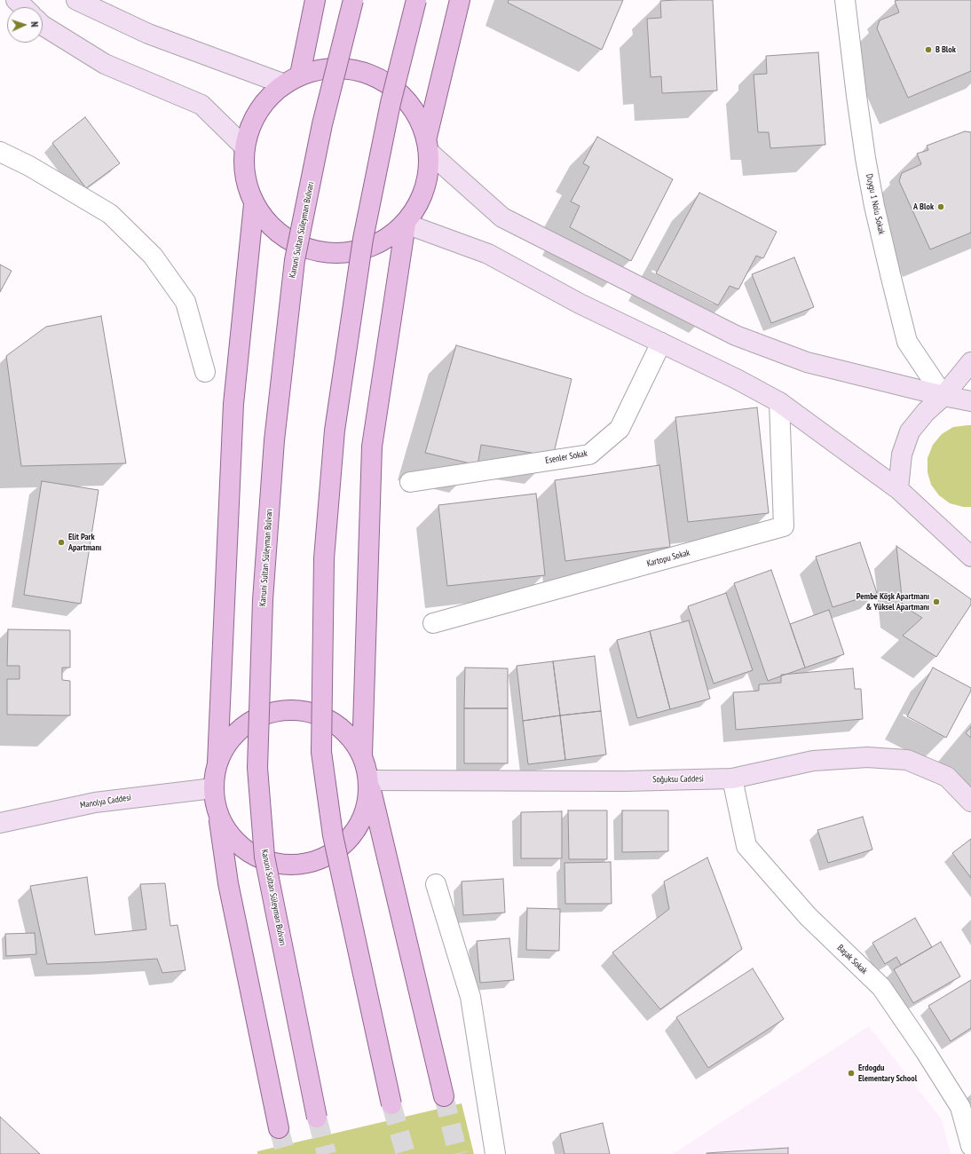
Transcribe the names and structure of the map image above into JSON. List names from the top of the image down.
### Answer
{
  "streets": {
    "main road": ["Kanuni Sultan Süleyman Bulvarı", "Soğuksu Caddesi", "Manolya Caddesi"],
    "street": [
      "Duygu 1 Nolu Sokak",
      "Esenler Sokak",
      "Kartopu Sokak",
      "Başak Sokak"
    ]
  },
  "crossings": [
    ["Soğuksu Caddesi", "Başak Sokak"]
  ],
  "places": [
    "B Blok",
    "A Blok",
    "Elit Park Apartmanı",
    "Pembe Köşk Apartmanı & Yüksel Apartmanı",
    "Erdogdu Elementary School"
  ],
  "north": "right"
}
